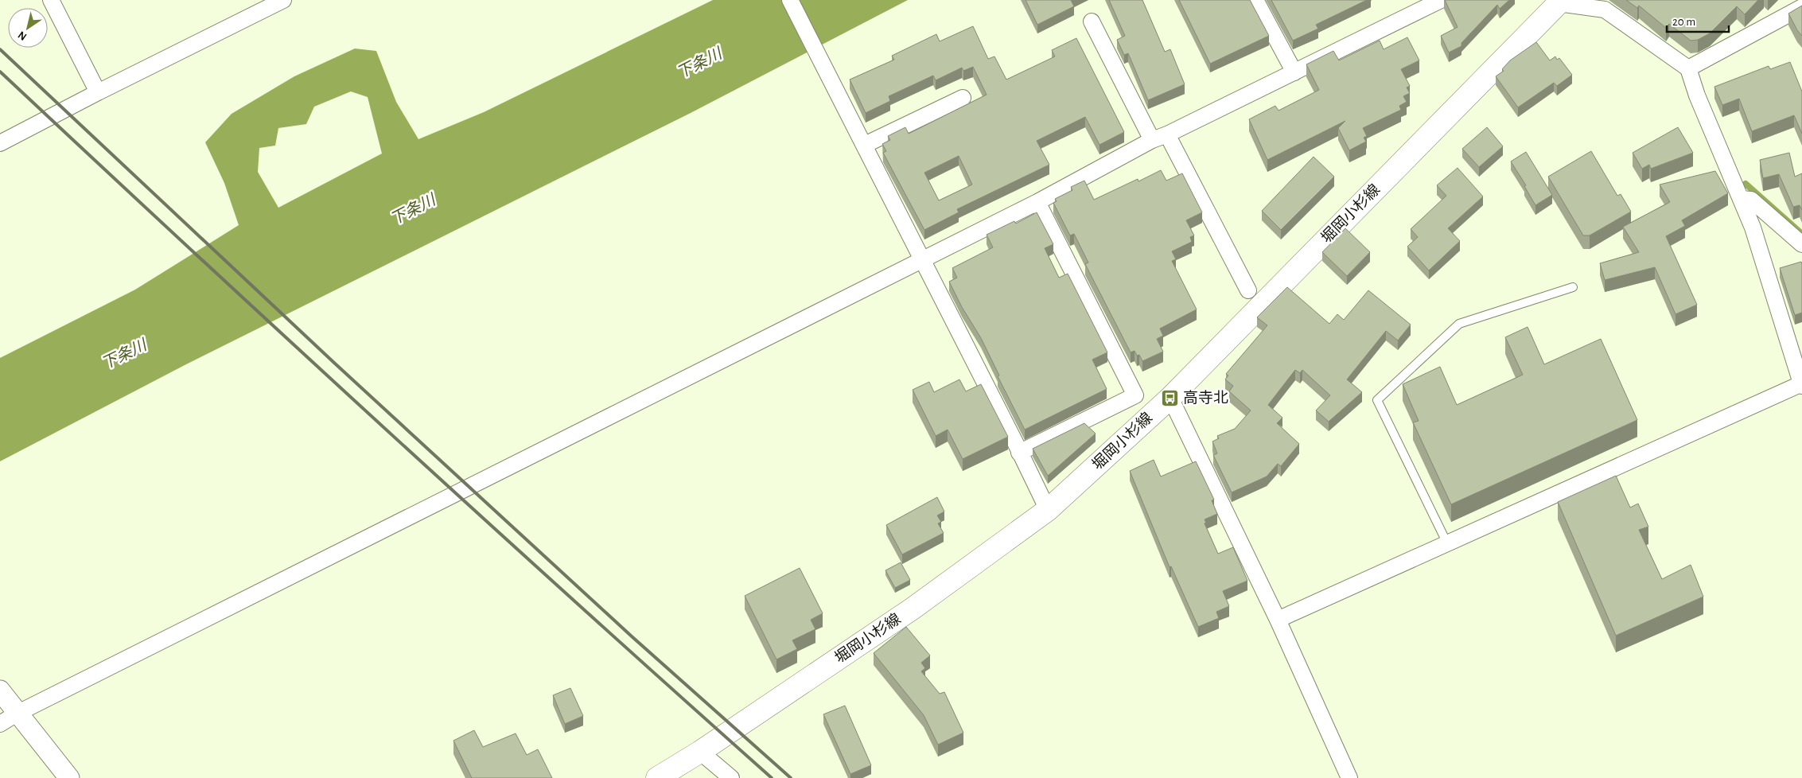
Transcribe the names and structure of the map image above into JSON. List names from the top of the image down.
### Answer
{
  "streets": {
    "main road": ["堀岡小杉線"]
  },
  "water": ["下条川"],
  "places": {
    "bus stop": ["高寺北"]
  },
  "scale_bar": "20 m",
  "north": "bottom left"
}
